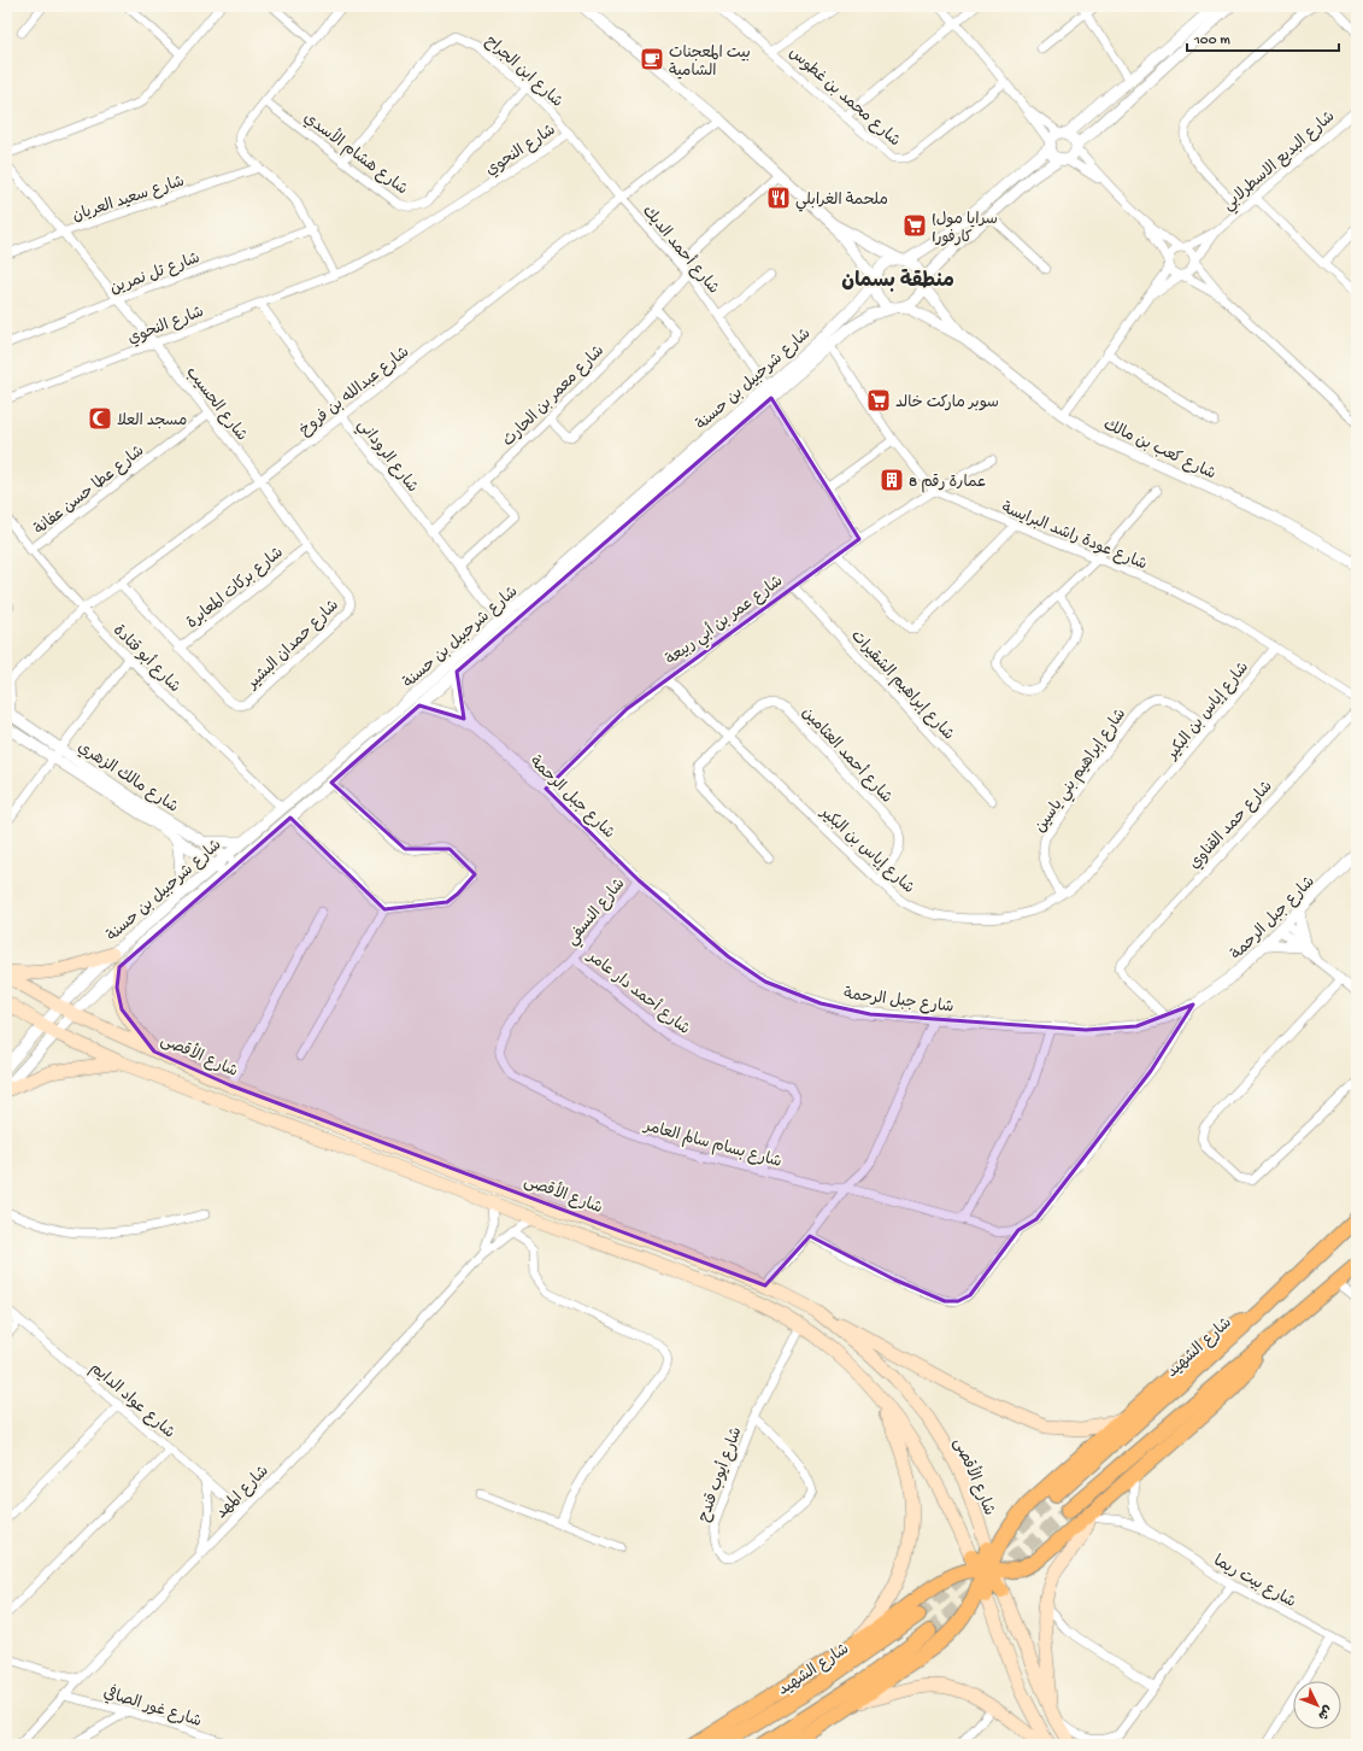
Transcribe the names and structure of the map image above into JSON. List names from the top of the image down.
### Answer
{
  "streets": {
    "highway": ["شارع الشهيد"],
    "main road": ["شارع الأقصى"],
    "street": [
      "شارع ابن الجراح",
      "شارع محمد بن غطوس",
      "شارع النحوي",
      "شارع هشام الأسدي",
      "شارع البديع الاسطرلابي",
      "شارع سعيد العريان",
      "شارع أحمد الديك",
      "شارع تل نمرين",
      "شارع شرحبيل بن حسنة",
      "شارع عبدالله بن فروخ",
      "شارع معمر بن الحارث",
      "شارع الحسيب",
      "شارع كعب بن مالك",
      "شارع الروداني",
      "شارع عطا حسن عفانة",
      "شارع عودة راشد البرايسة",
      "شارع بركات المعابرة",
      "شارع عمر بن أبي ربيعة",
      "شارع حمدان البشير",
      "شارع أبو قتادة",
      "شارع إبراهيم الشقيرات",
      "شارع إياس بن البكير",
      "شارع أحمد العثامين",
      "شارع إبراهيم بني ياسين",
      "شارع مالك الزهري",
      "شارع جبل الرحمة",
      "شارع حمد القناوي",
      "شارع النسفي",
      "شارع أحمد دار عامر",
      "شارع بسام سالم العامر",
      "شارع عواد الدايم",
      "شارع أيوب قندح",
      "شارع المهد",
      "شارع بيت ريما",
      "شارع غور الصافي"
    ]
  },
  "crossings": [
    ["شارع ابن الجراح", "شارع النحوي"],
    ["شارع ابن الجراح", "شارع هشام الأسدي"],
    ["شارع ابن الجراح", "شارع أحمد الديك"],
    ["شارع ابن الجراح", "شارع عبدالله بن فروخ"],
    ["شارع النحوي", "شارع الحسيب"],
    ["شارع النحوي", "شارع الروداني"],
    ["شارع سعيد العريان", "شارع الحسيب"],
    ["شارع أحمد الديك", "شارع شرحبيل بن حسنة"],
    ["شارع أحمد الديك", "شارع عبدالله بن فروخ"],
    ["شارع أحمد الديك", "شارع معمر بن الحارث"],
    ["شارع تل نمرين", "شارع الحسيب"],
    ["شارع شرحبيل بن حسنة", "شارع كعب بن مالك"],
    ["شارع شرحبيل بن حسنة", "شارع الروداني"],
    ["شارع شرحبيل بن حسنة", "شارع عودة راشد البرايسة"],
    ["شارع شرحبيل بن حسنة", "شارع أبو قتادة"],
    ["شارع شرحبيل بن حسنة", "شارع مالك الزهري"],
    ["شارع شرحبيل بن حسنة", "شارع جبل الرحمة"],
    ["شارع شرحبيل بن حسنة", "شارع الأقصى"],
    ["شارع عبدالله بن فروخ", "شارع الحسيب"],
    ["شارع عبدالله بن فروخ", "شارع الروداني"],
    ["شارع عبدالله بن فروخ", "شارع حمدان البشير"],
    ["شارع عبدالله بن فروخ", "شارع أبو قتادة"],
    ["شارع معمر بن الحارث", "شارع الروداني"],
    ["شارع الحسيب", "شارع عطا حسن عفانة"],
    ["شارع الحسيب", "شارع حمدان البشير"],
    ["شارع عطا حسن عفانة", "شارع أبو قتادة"],
    ["شارع عودة راشد البرايسة", "شارع عمر بن أبي ربيعة"],
    ["شارع عودة راشد البرايسة", "شارع إياس بن البكير"],
    ["شارع بركات المعابرة", "شارع حمدان البشير"],
    ["شارع عمر بن أبي ربيعة", "شارع إبراهيم الشقيرات"],
    ["شارع عمر بن أبي ربيعة", "شارع إياس بن البكير"],
    ["شارع عمر بن أبي ربيعة", "شارع جبل الرحمة"],
    ["شارع إياس بن البكير", "شارع أحمد العثامين"],
    ["شارع إياس بن البكير", "شارع إبراهيم بني ياسين"],
    ["شارع جبل الرحمة", "شارع حمد القناوي"],
    ["شارع جبل الرحمة", "شارع النسفي"],
    ["شارع النسفي", "شارع أحمد دار عامر"],
    ["شارع النسفي", "شارع بسام سالم العامر"],
    ["شارع أحمد دار عامر", "شارع بسام سالم العامر"],
    ["شارع عواد الدايم", "شارع المهد"],
    ["شارع المهد", "شارع غور الصافي"]
  ],
  "districts": ["منطقة بسمان"],
  "places": {
    "cafe": ["بيت المعجنات الشامية"],
    "restaurant": ["ملحمة الغرابلي"],
    "supermarket": ["(سرايا مول (كارفور", "سوبر ماركت خالد"],
    "mosque": ["مسجد العلا"],
    "building": ["عمارة رقم 8"]
  },
  "scale_bar": "100 m",
  "north": "bottom right"
}
